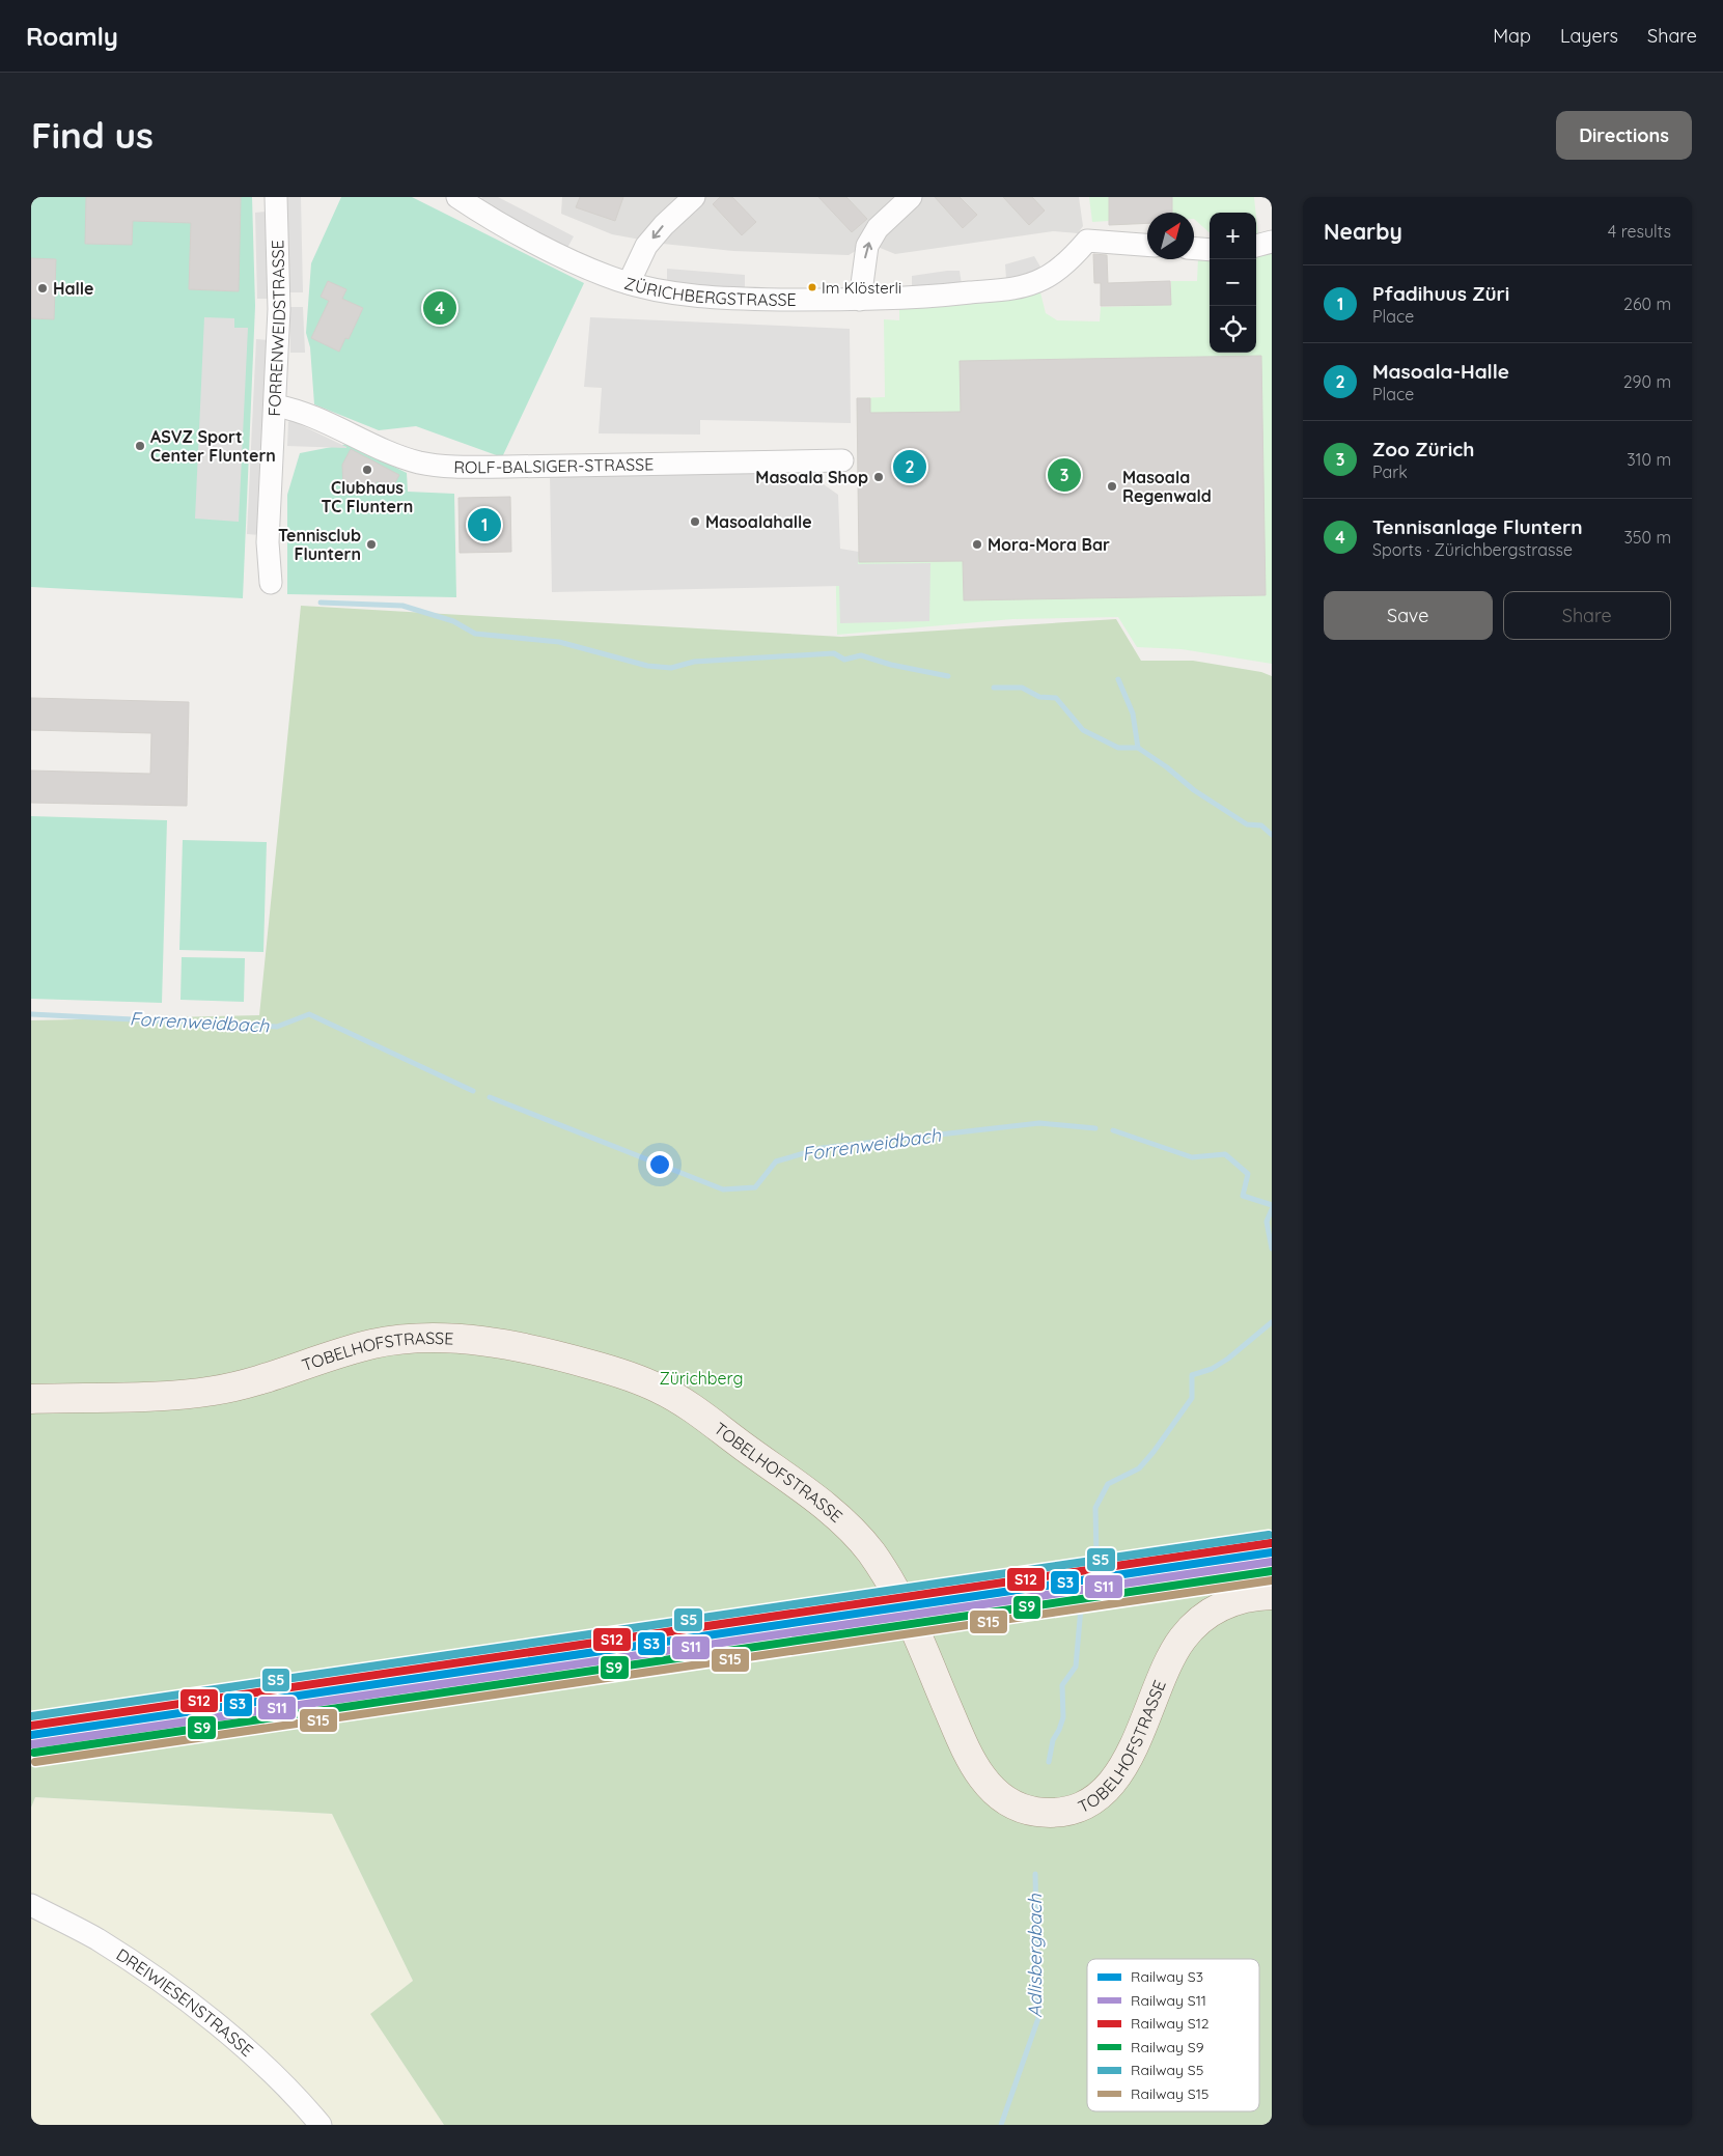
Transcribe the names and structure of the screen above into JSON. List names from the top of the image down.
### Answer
{
  "streets": {
    "main road": ["TOBELHOFSTRASSE"],
    "street": [
      "ZÜRICHBERGSTRASSE",
      "FORRENWEIDSTRASSE",
      "ROLF-BALSIGER-STRASSE",
      "DREIWIESENSTRASSE"
    ]
  },
  "crossings": [
    ["FORRENWEIDSTRASSE", "ROLF-BALSIGER-STRASSE"]
  ],
  "water": ["Forrenweidbach", "Adlisbergbach"],
  "parks": ["Zürichberg"],
  "places": [
    "Im Klösterli",
    "Halle",
    "ASVZ Sport Center Fluntern",
    "Clubhaus TC Fluntern",
    "Masoala Shop",
    "Masoala Regenwald",
    "Masoalahalle",
    "Tennisclub Fluntern",
    "Mora-Mora Bar"
  ],
  "lines": [
    "rail line S5",
    "rail line S12",
    "rail line S3",
    "rail line S11",
    "rail line S9",
    "rail line S15"
  ],
  "legend": [
    "Railway S3",
    "Railway S11",
    "Railway S12",
    "Railway S9",
    "Railway S5",
    "Railway S15"
  ],
  "north": "top right",
  "page": {
    "header": "Roamly",
    "nav": ["Map", "Layers", "Share"],
    "buttons": [
      "Directions",
      ["Save", "Share"]
    ],
    "title": "Find us",
    "heading": ["Nearby", "4 results"],
    "map_buttons": ["+", "−"],
    "list": [
      {
        "mark": "1",
        "name": "Pfadihuus Züri",
        "note": "Place",
        "value": "260 m"
      },
      {
        "mark": "2",
        "name": "Masoala-Halle",
        "note": "Place",
        "value": "290 m"
      },
      {
        "mark": "3",
        "name": "Zoo Zürich",
        "note": "Park",
        "value": "310 m"
      },
      {
        "mark": "4",
        "name": "Tennisanlage Fluntern",
        "note": "Sports · Zürichbergstrasse",
        "value": "350 m"
      }
    ],
    "pins": [
      "4",
      "2",
      "3",
      "1"
    ]
  }
}
